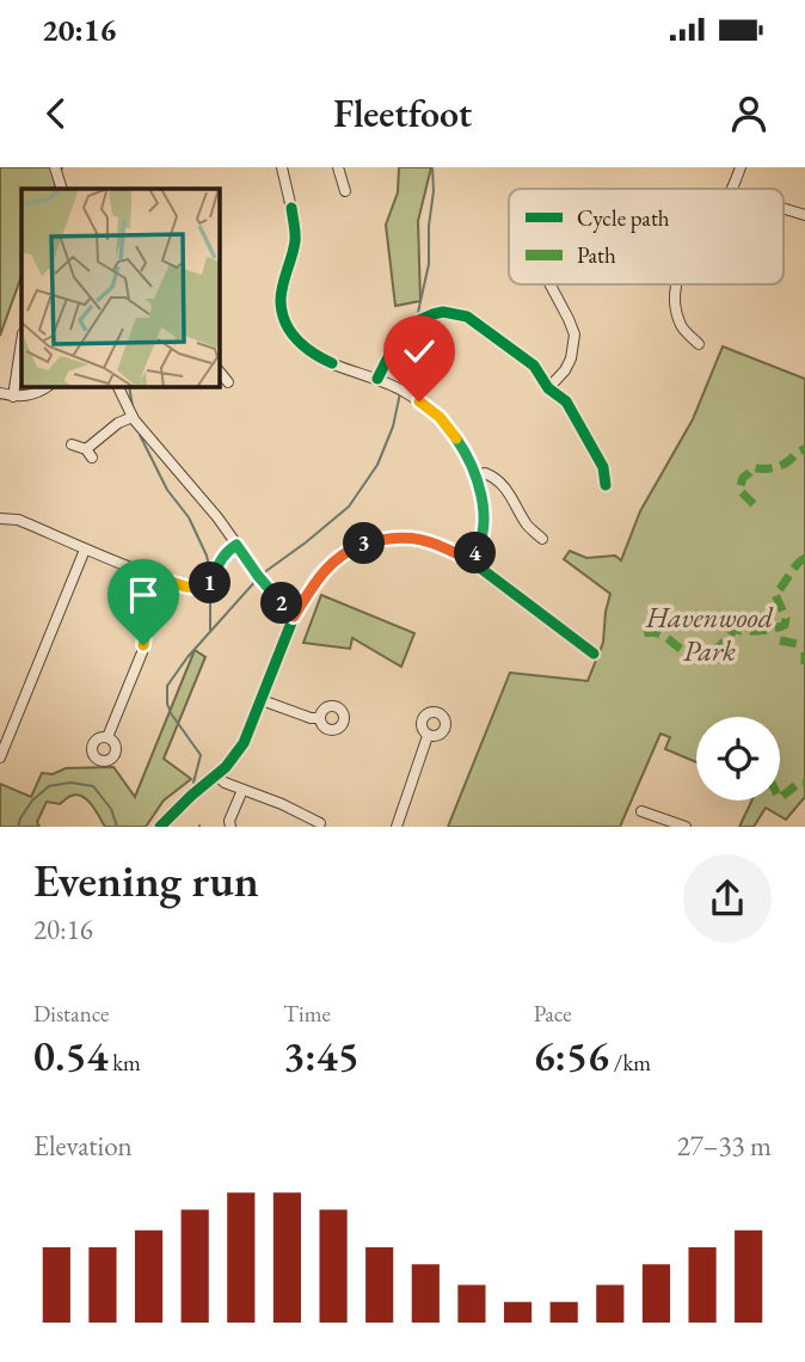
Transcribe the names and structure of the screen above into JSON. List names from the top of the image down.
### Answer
{
  "parks": ["Havenwood Park"],
  "legend": ["Cycle path", "Path"],
  "page": {
    "status": "20:16",
    "header": "Fleetfoot",
    "pins": [
      "3",
      "4",
      "1",
      "2"
    ],
    "heading": ["Evening run", "20:16"],
    "stats": [
      ["Distance", "0.54 km"],
      ["Time", "3:45"],
      ["Pace", "6:56 /km"]
    ],
    "chart": ["Elevation", "27–33 m"]
  }
}
